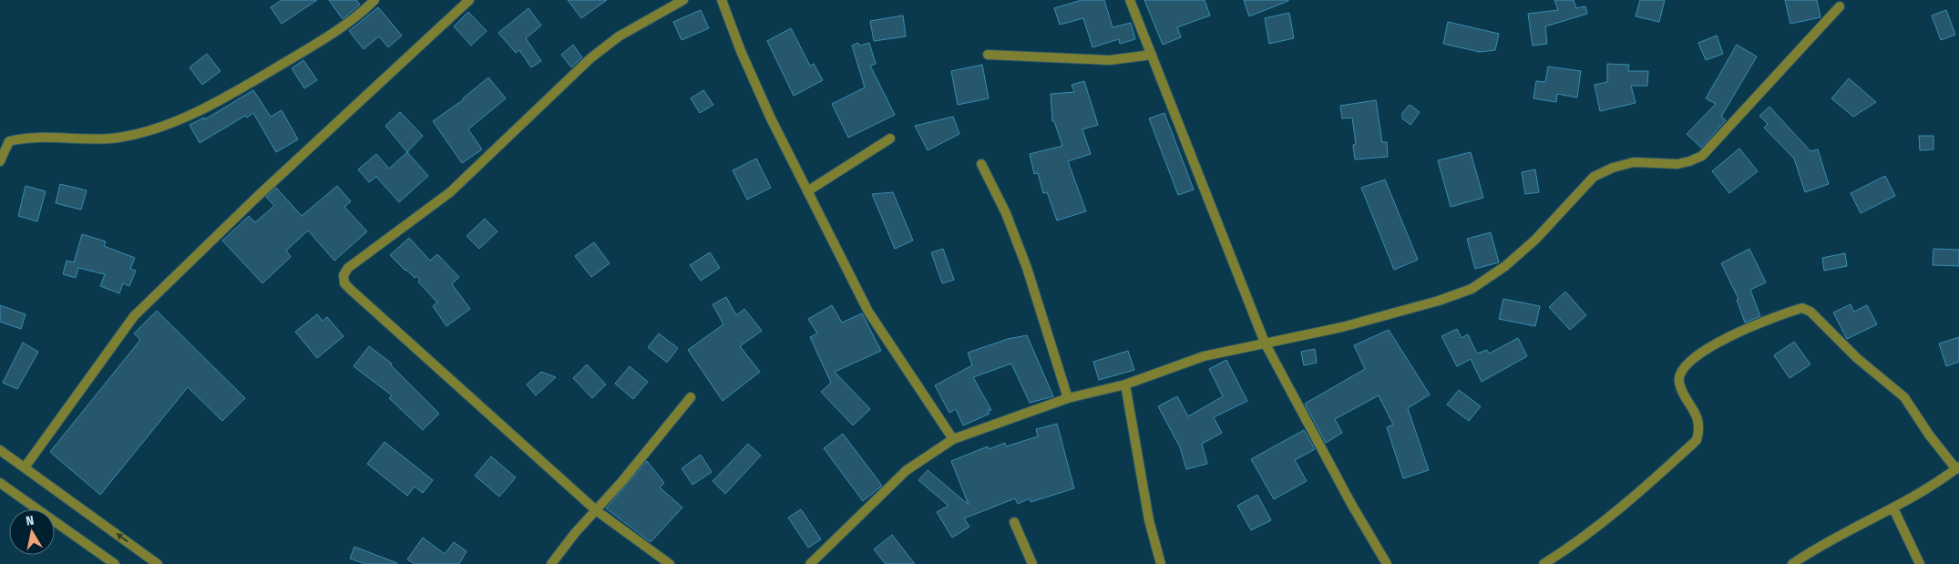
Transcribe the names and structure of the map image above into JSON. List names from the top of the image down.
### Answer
{
  "north": "top"
}
